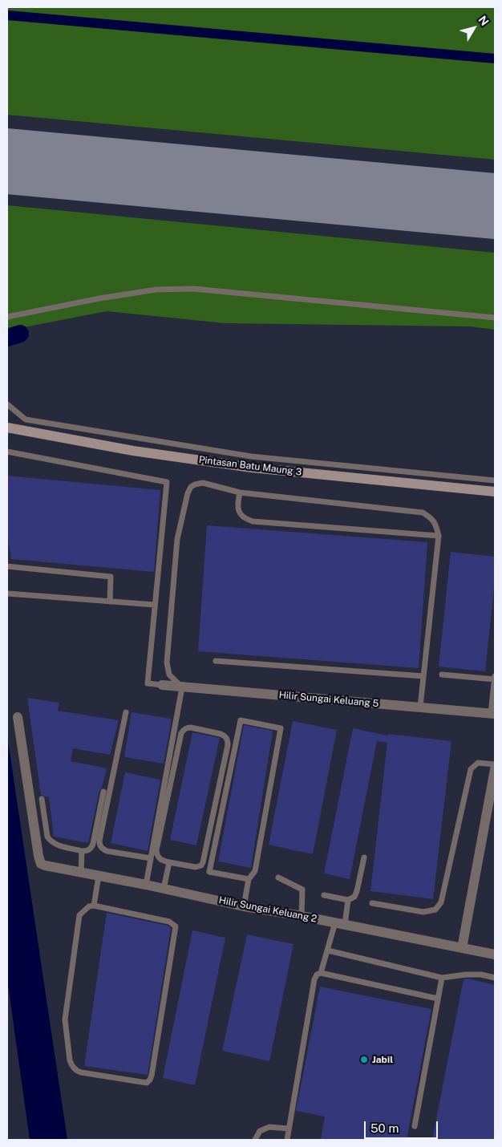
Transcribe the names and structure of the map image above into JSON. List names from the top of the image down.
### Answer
{
  "streets": {
    "street": ["Pintasan Batu Maung 3", "Hilir Sungai Keluang 5", "Hilir Sungai Keluang 2"]
  },
  "places": ["Jabil"],
  "scale_bar": "50 m",
  "north": "top right"
}
